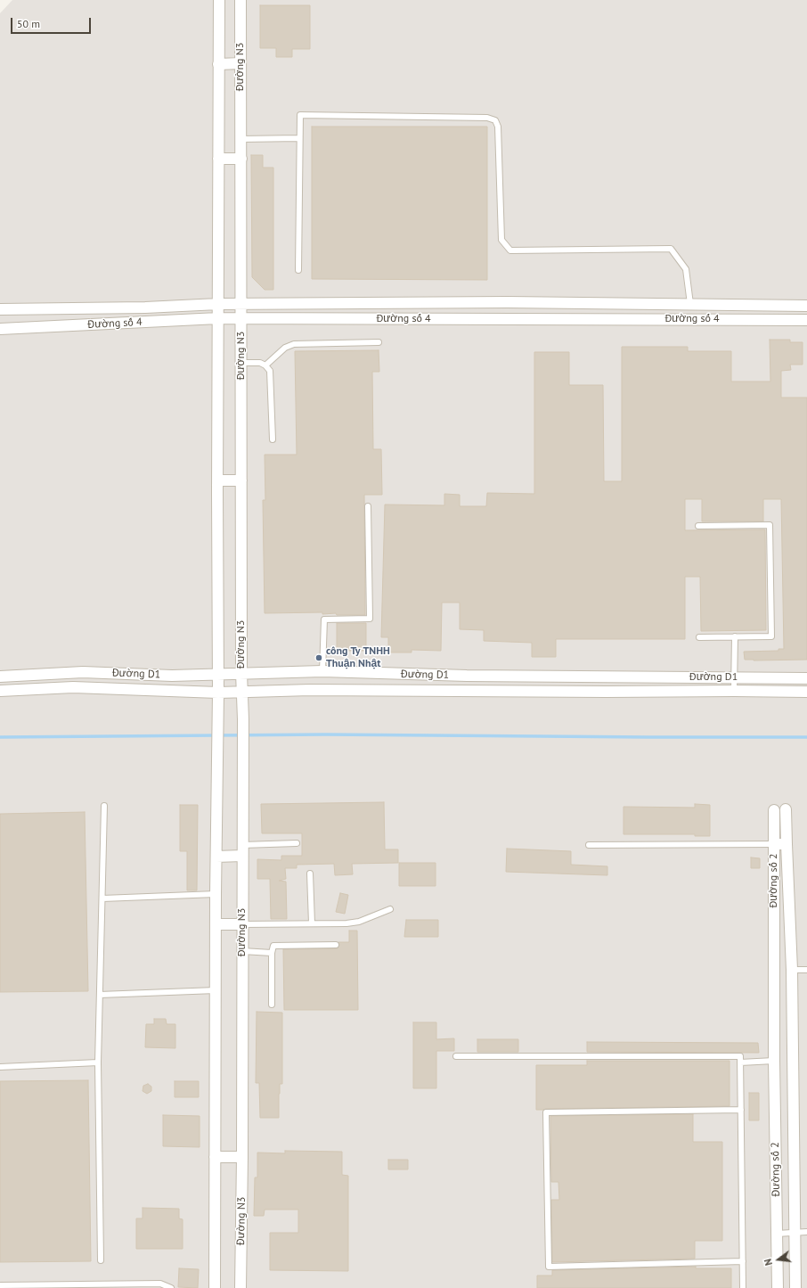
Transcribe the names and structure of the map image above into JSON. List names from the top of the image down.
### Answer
{
  "streets": {
    "street": [
      "Đường N3",
      "Đường số 4",
      "Đường D1",
      "Đường số 2"
    ]
  },
  "crossings": [
    ["Đường N3", "Đường số 4"],
    ["Đường N3", "Đường D1"]
  ],
  "places": ["công Ty TNHH Thuận Nhật"],
  "scale_bar": "50 m",
  "north": "left"
}
